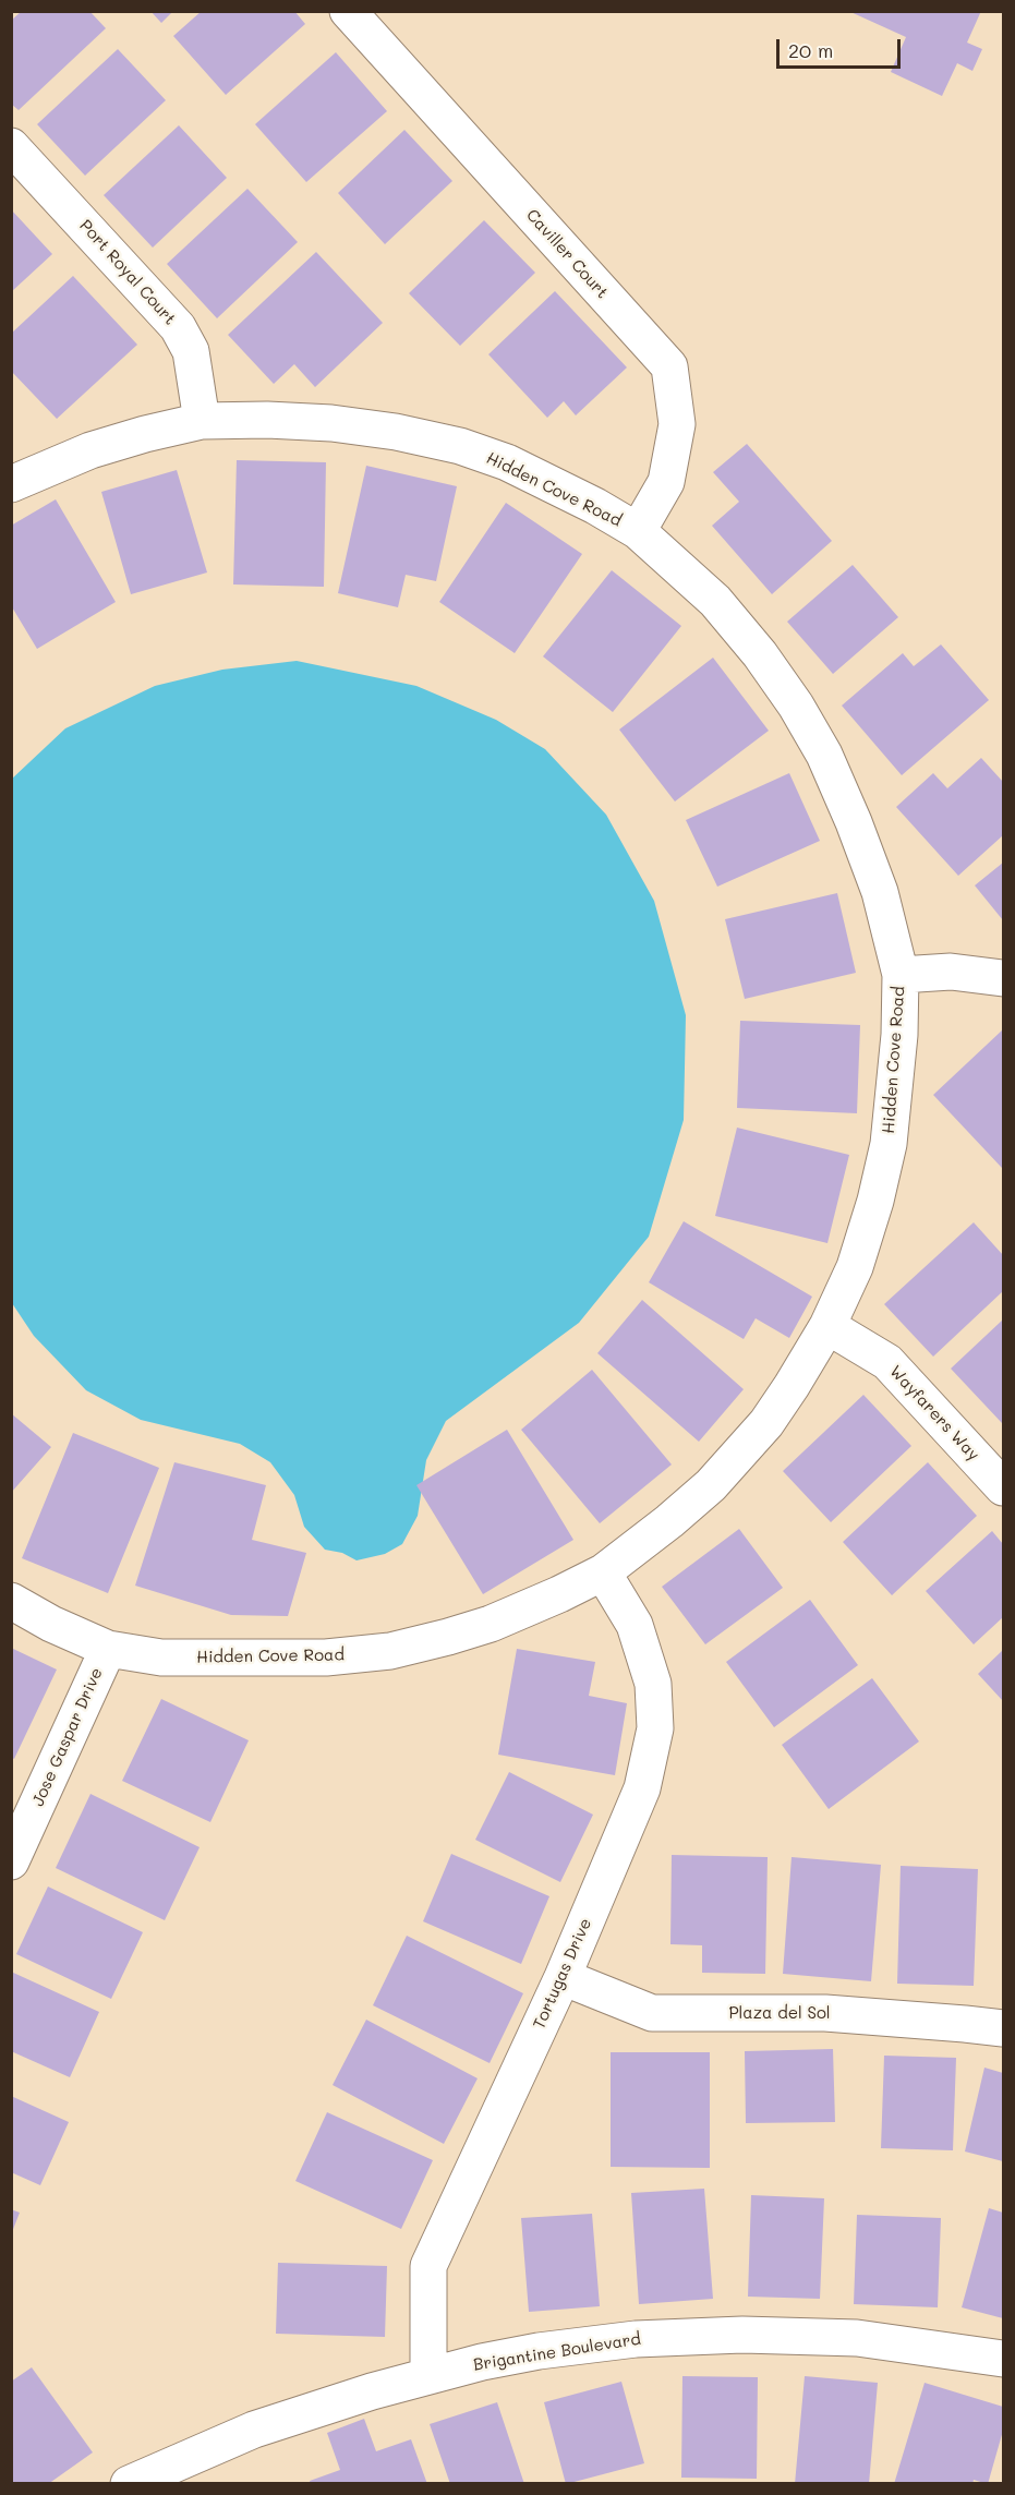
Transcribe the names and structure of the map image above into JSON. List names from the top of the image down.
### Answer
{
  "streets": {
    "street": [
      "Caviller Court",
      "Port Royal Court",
      "Hidden Cove Road",
      "Wayfarers Way",
      "Jose Gaspar Drive",
      "Tortugas Drive",
      "Plaza del Sol",
      "Brigantine Boulevard"
    ]
  },
  "crossings": [
    ["Caviller Court", "Hidden Cove Road"],
    ["Port Royal Court", "Hidden Cove Road"],
    ["Hidden Cove Road", "Wayfarers Way"],
    ["Hidden Cove Road", "Jose Gaspar Drive"],
    ["Hidden Cove Road", "Tortugas Drive"],
    ["Tortugas Drive", "Plaza del Sol"],
    ["Tortugas Drive", "Brigantine Boulevard"]
  ],
  "scale_bar": "20 m"
}
